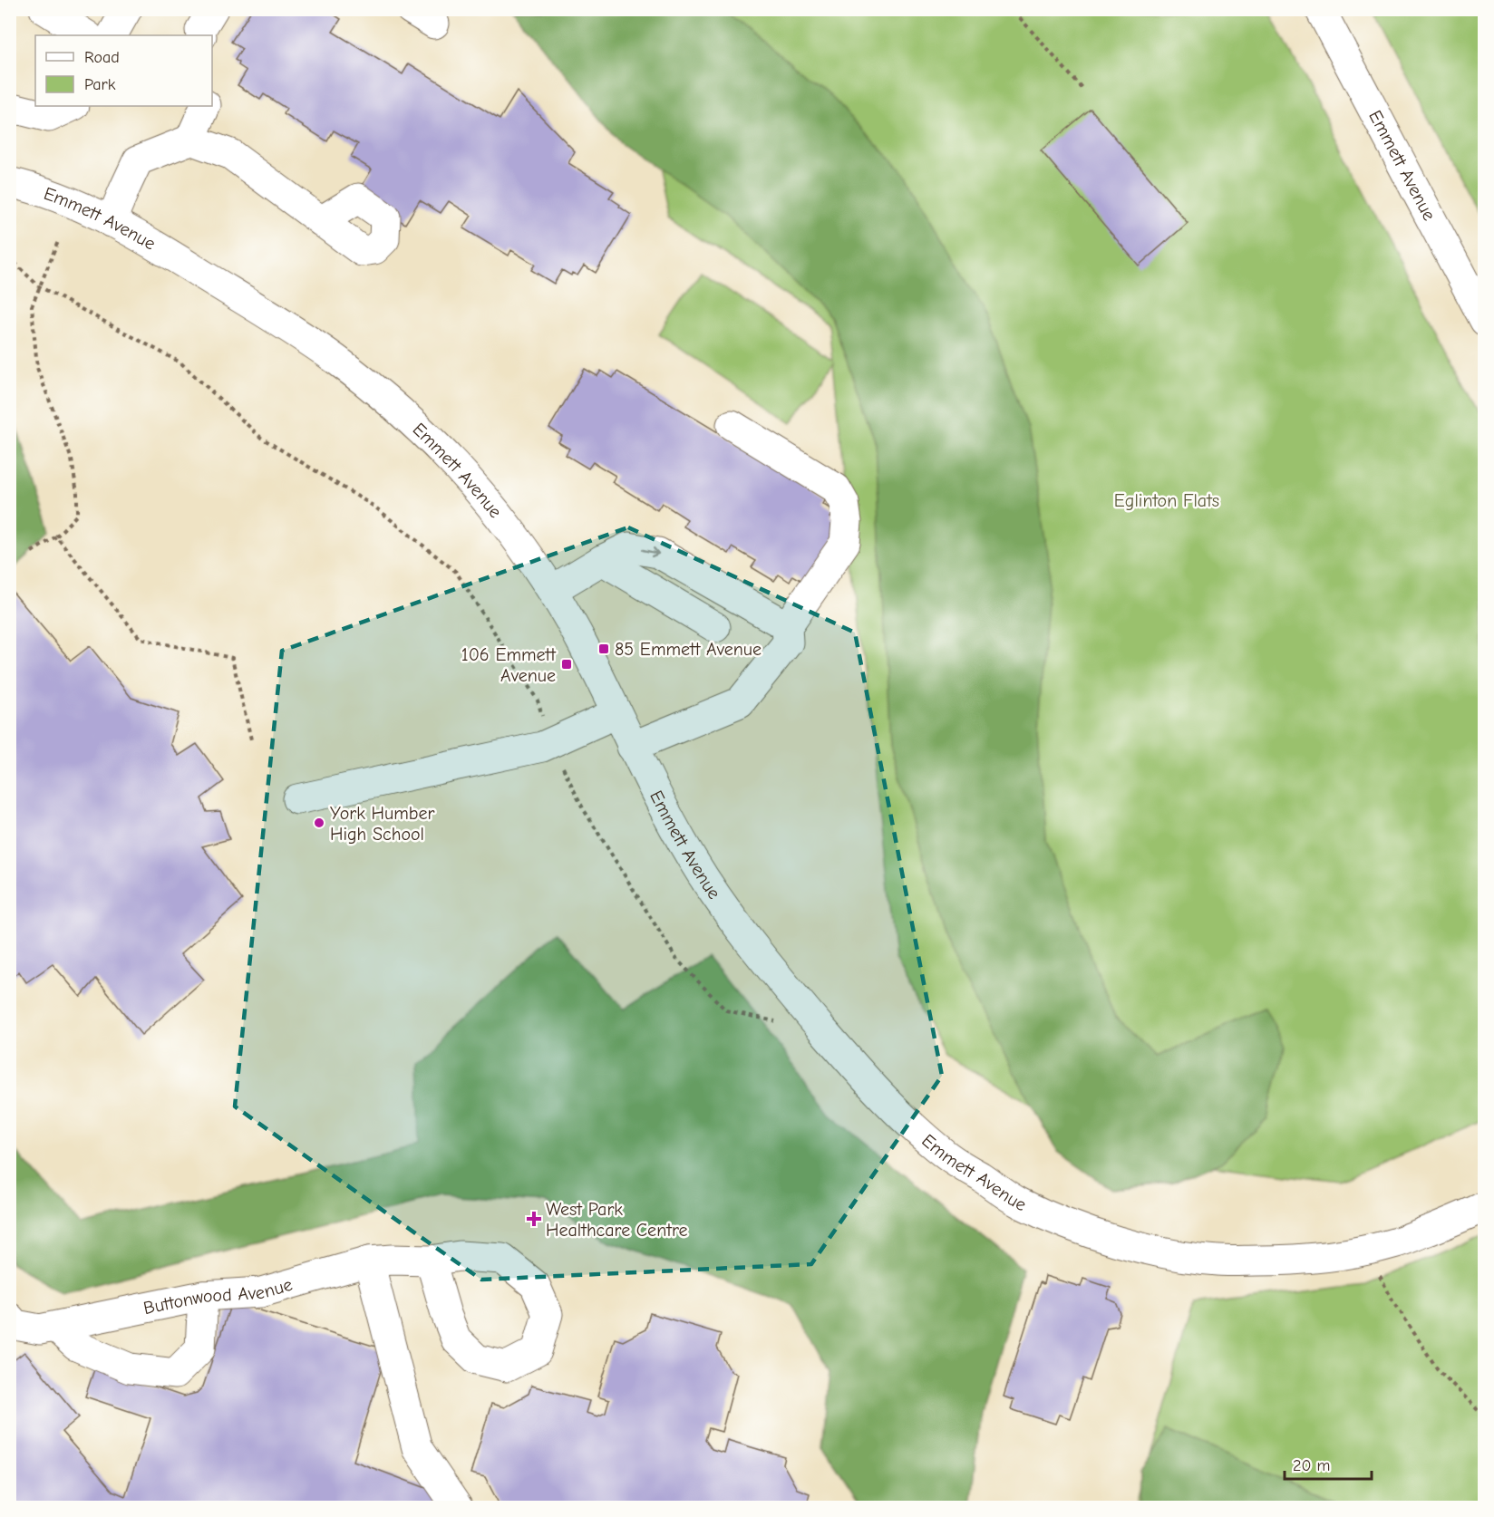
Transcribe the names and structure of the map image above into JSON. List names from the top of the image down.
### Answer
{
  "streets": {
    "street": ["Emmett Avenue", "Buttonwood Avenue"]
  },
  "parks": ["Eglinton Flats"],
  "places": {
    "transit": ["85 Emmett Avenue", "106 Emmett Avenue"],
    "other": ["York Humber High School"],
    "health": ["West Park Healthcare Centre"]
  },
  "legend": ["Road", "Park"],
  "scale_bar": "20 m"
}
